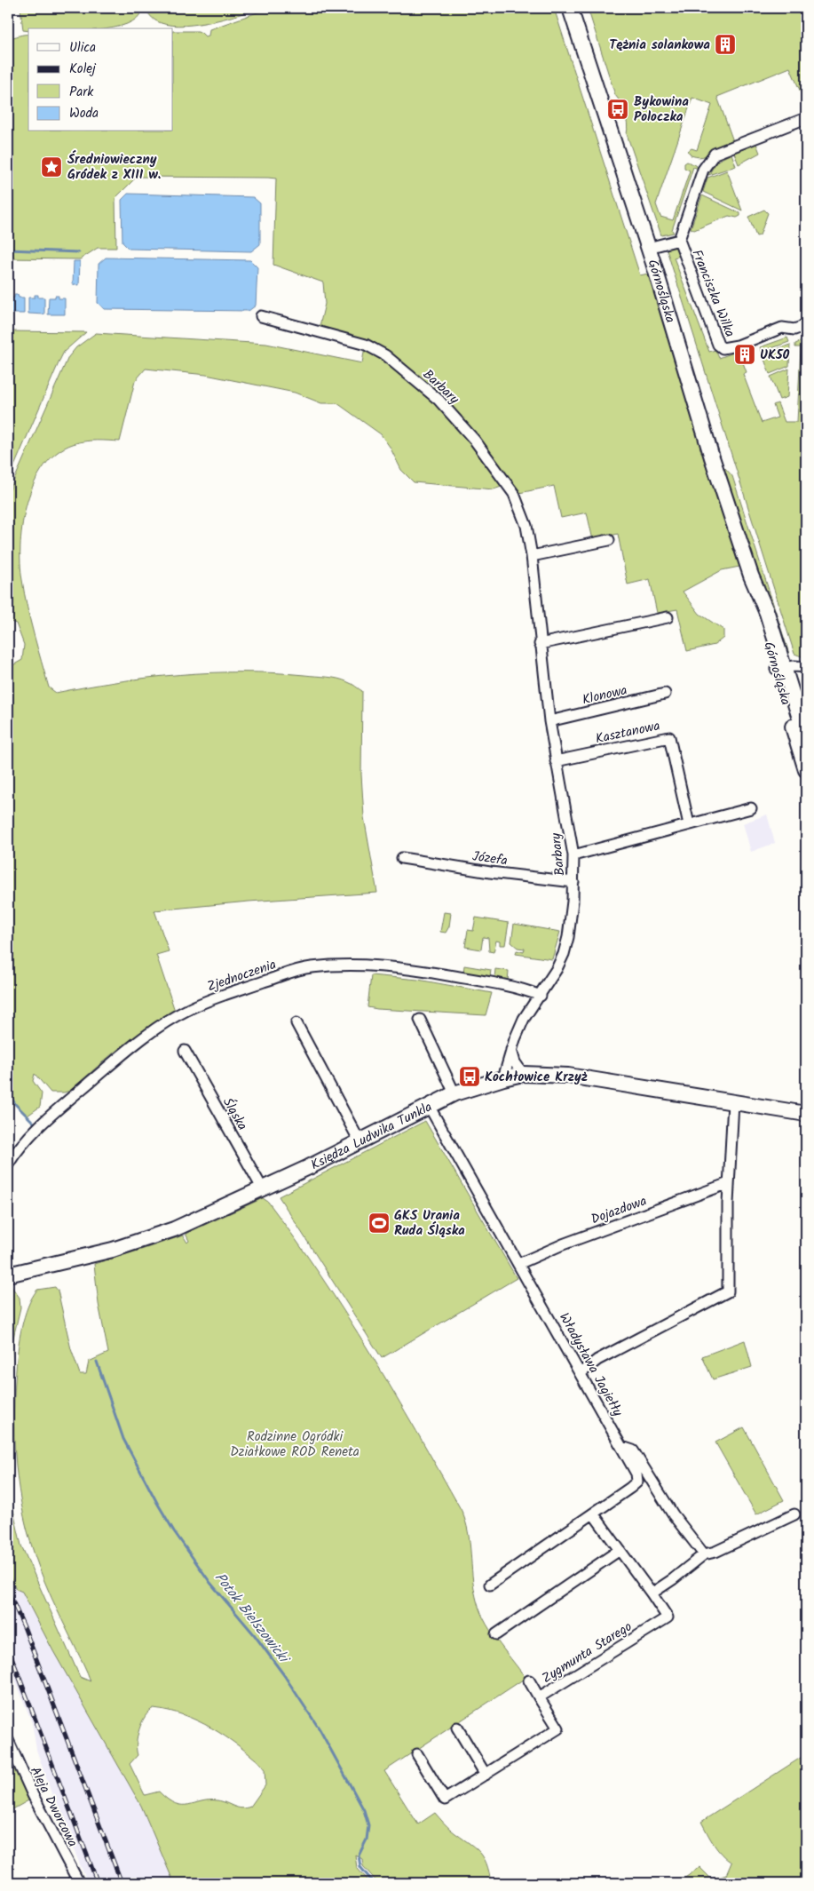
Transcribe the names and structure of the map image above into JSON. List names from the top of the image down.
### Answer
{
  "streets": {
    "street": [
      "Górnośląska",
      "Franciszka Wilka",
      "Barbary",
      "Klonowa",
      "Kasztanowa",
      "Józefa",
      "Zjednoczenia",
      "Śląska",
      "Księdza Ludwika Tunkla",
      "Dojazdowa",
      "Władysława Jagiełły",
      "Zygmunta Starego",
      "Aleja Dworcowa"
    ]
  },
  "crossings": [
    ["Barbary", "Klonowa"],
    ["Barbary", "Kasztanowa"],
    ["Barbary", "Józefa"],
    ["Barbary", "Zjednoczenia"],
    ["Barbary", "Księdza Ludwika Tunkla"],
    ["Śląska", "Księdza Ludwika Tunkla"],
    ["Księdza Ludwika Tunkla", "Władysława Jagiełły"],
    ["Dojazdowa", "Władysława Jagiełły"]
  ],
  "water": ["Potok Bielszowicki"],
  "parks": ["Rodzinne Ogródki Działkowe ROD Reneta"],
  "places": {
    "building": ["Tężnia solankowa", "UK50"],
    "bus stop": ["Bykowina Poloczka", "Kochłowice Krzyż"],
    "place": ["Średniowieczny Gródek z XIII w."],
    "sports": ["GKS Urania Ruda Śląska"]
  },
  "legend": [
    "Ulica",
    "Kolej",
    "Park",
    "Woda"
  ]
}
